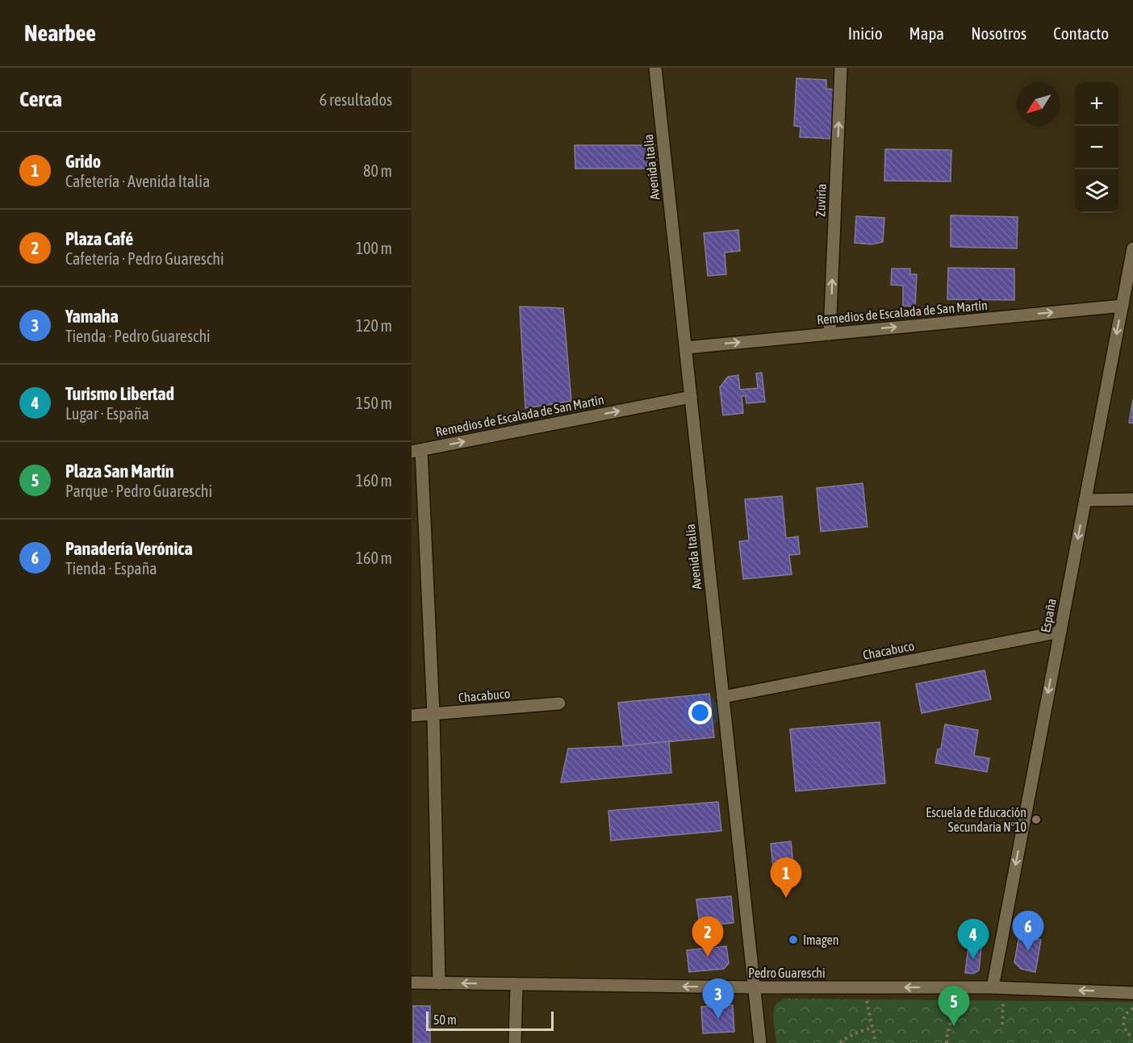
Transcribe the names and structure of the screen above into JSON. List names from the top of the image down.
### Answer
{
  "streets": {
    "street": [
      "Avenida Italia",
      "Zuviría",
      "Remedios de Escalada de San Martín",
      "España",
      "Chacabuco",
      "Pedro Guareschi"
    ]
  },
  "crossings": [
    ["Avenida Italia", "Remedios de Escalada de San Martín"],
    ["Avenida Italia", "Chacabuco"],
    ["Avenida Italia", "Pedro Guareschi"],
    ["Zuviría", "Remedios de Escalada de San Martín"],
    ["Remedios de Escalada de San Martín", "España"],
    ["España", "Chacabuco"],
    ["España", "Pedro Guareschi"]
  ],
  "one_way": [
    "Zuviría",
    "Remedios de Escalada de San Martín",
    "España",
    "Pedro Guareschi"
  ],
  "places": ["Escuela de Educación Secundaria Nº10", "Imagen"],
  "scale_bar": "50 m",
  "north": "bottom left",
  "page": {
    "header": "Nearbee",
    "nav": [
      "Inicio",
      "Mapa",
      "Nosotros",
      "Contacto"
    ],
    "heading": ["Cerca", "6 resultados"],
    "map_buttons": ["+", "−"],
    "list": [
      {
        "mark": "1",
        "name": "Grido",
        "note": "Cafetería · Avenida Italia",
        "value": "80 m"
      },
      {
        "mark": "2",
        "name": "Plaza Café",
        "note": "Cafetería · Pedro Guareschi",
        "value": "100 m"
      },
      {
        "mark": "3",
        "name": "Yamaha",
        "note": "Tienda · Pedro Guareschi",
        "value": "120 m"
      },
      {
        "mark": "4",
        "name": "Turismo Libertad",
        "note": "Lugar · España",
        "value": "150 m"
      },
      {
        "mark": "5",
        "name": "Plaza San Martín",
        "note": "Parque · Pedro Guareschi",
        "value": "160 m"
      },
      {
        "mark": "6",
        "name": "Panadería Verónica",
        "note": "Tienda · España",
        "value": "160 m"
      }
    ],
    "pins": [
      "1",
      "6",
      "2",
      "4",
      "3",
      "5"
    ],
    "scale": "50 m"
  }
}
